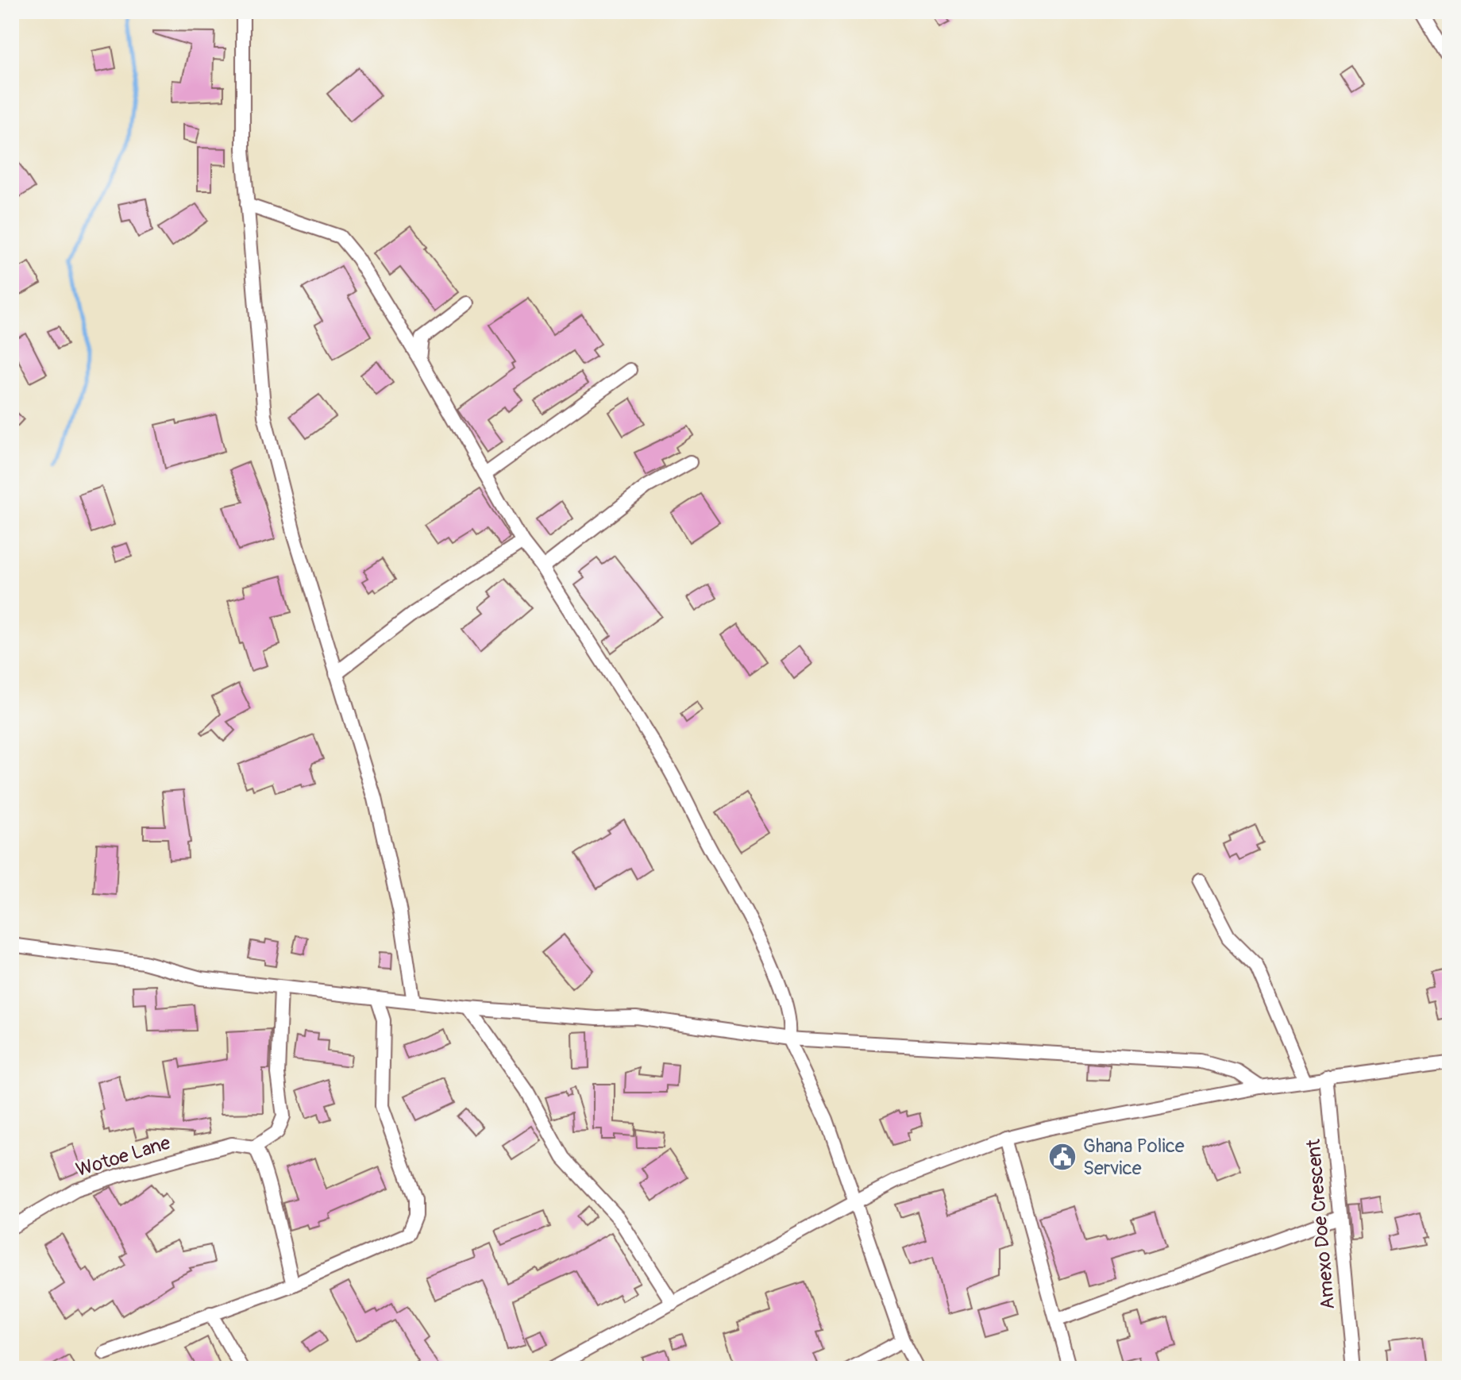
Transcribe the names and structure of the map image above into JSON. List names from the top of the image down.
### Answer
{
  "streets": {
    "street": ["Wotoe Lane", "Amexo Doe Crescent"]
  },
  "places": {
    "public building": ["Ghana Police Service"]
  }
}
